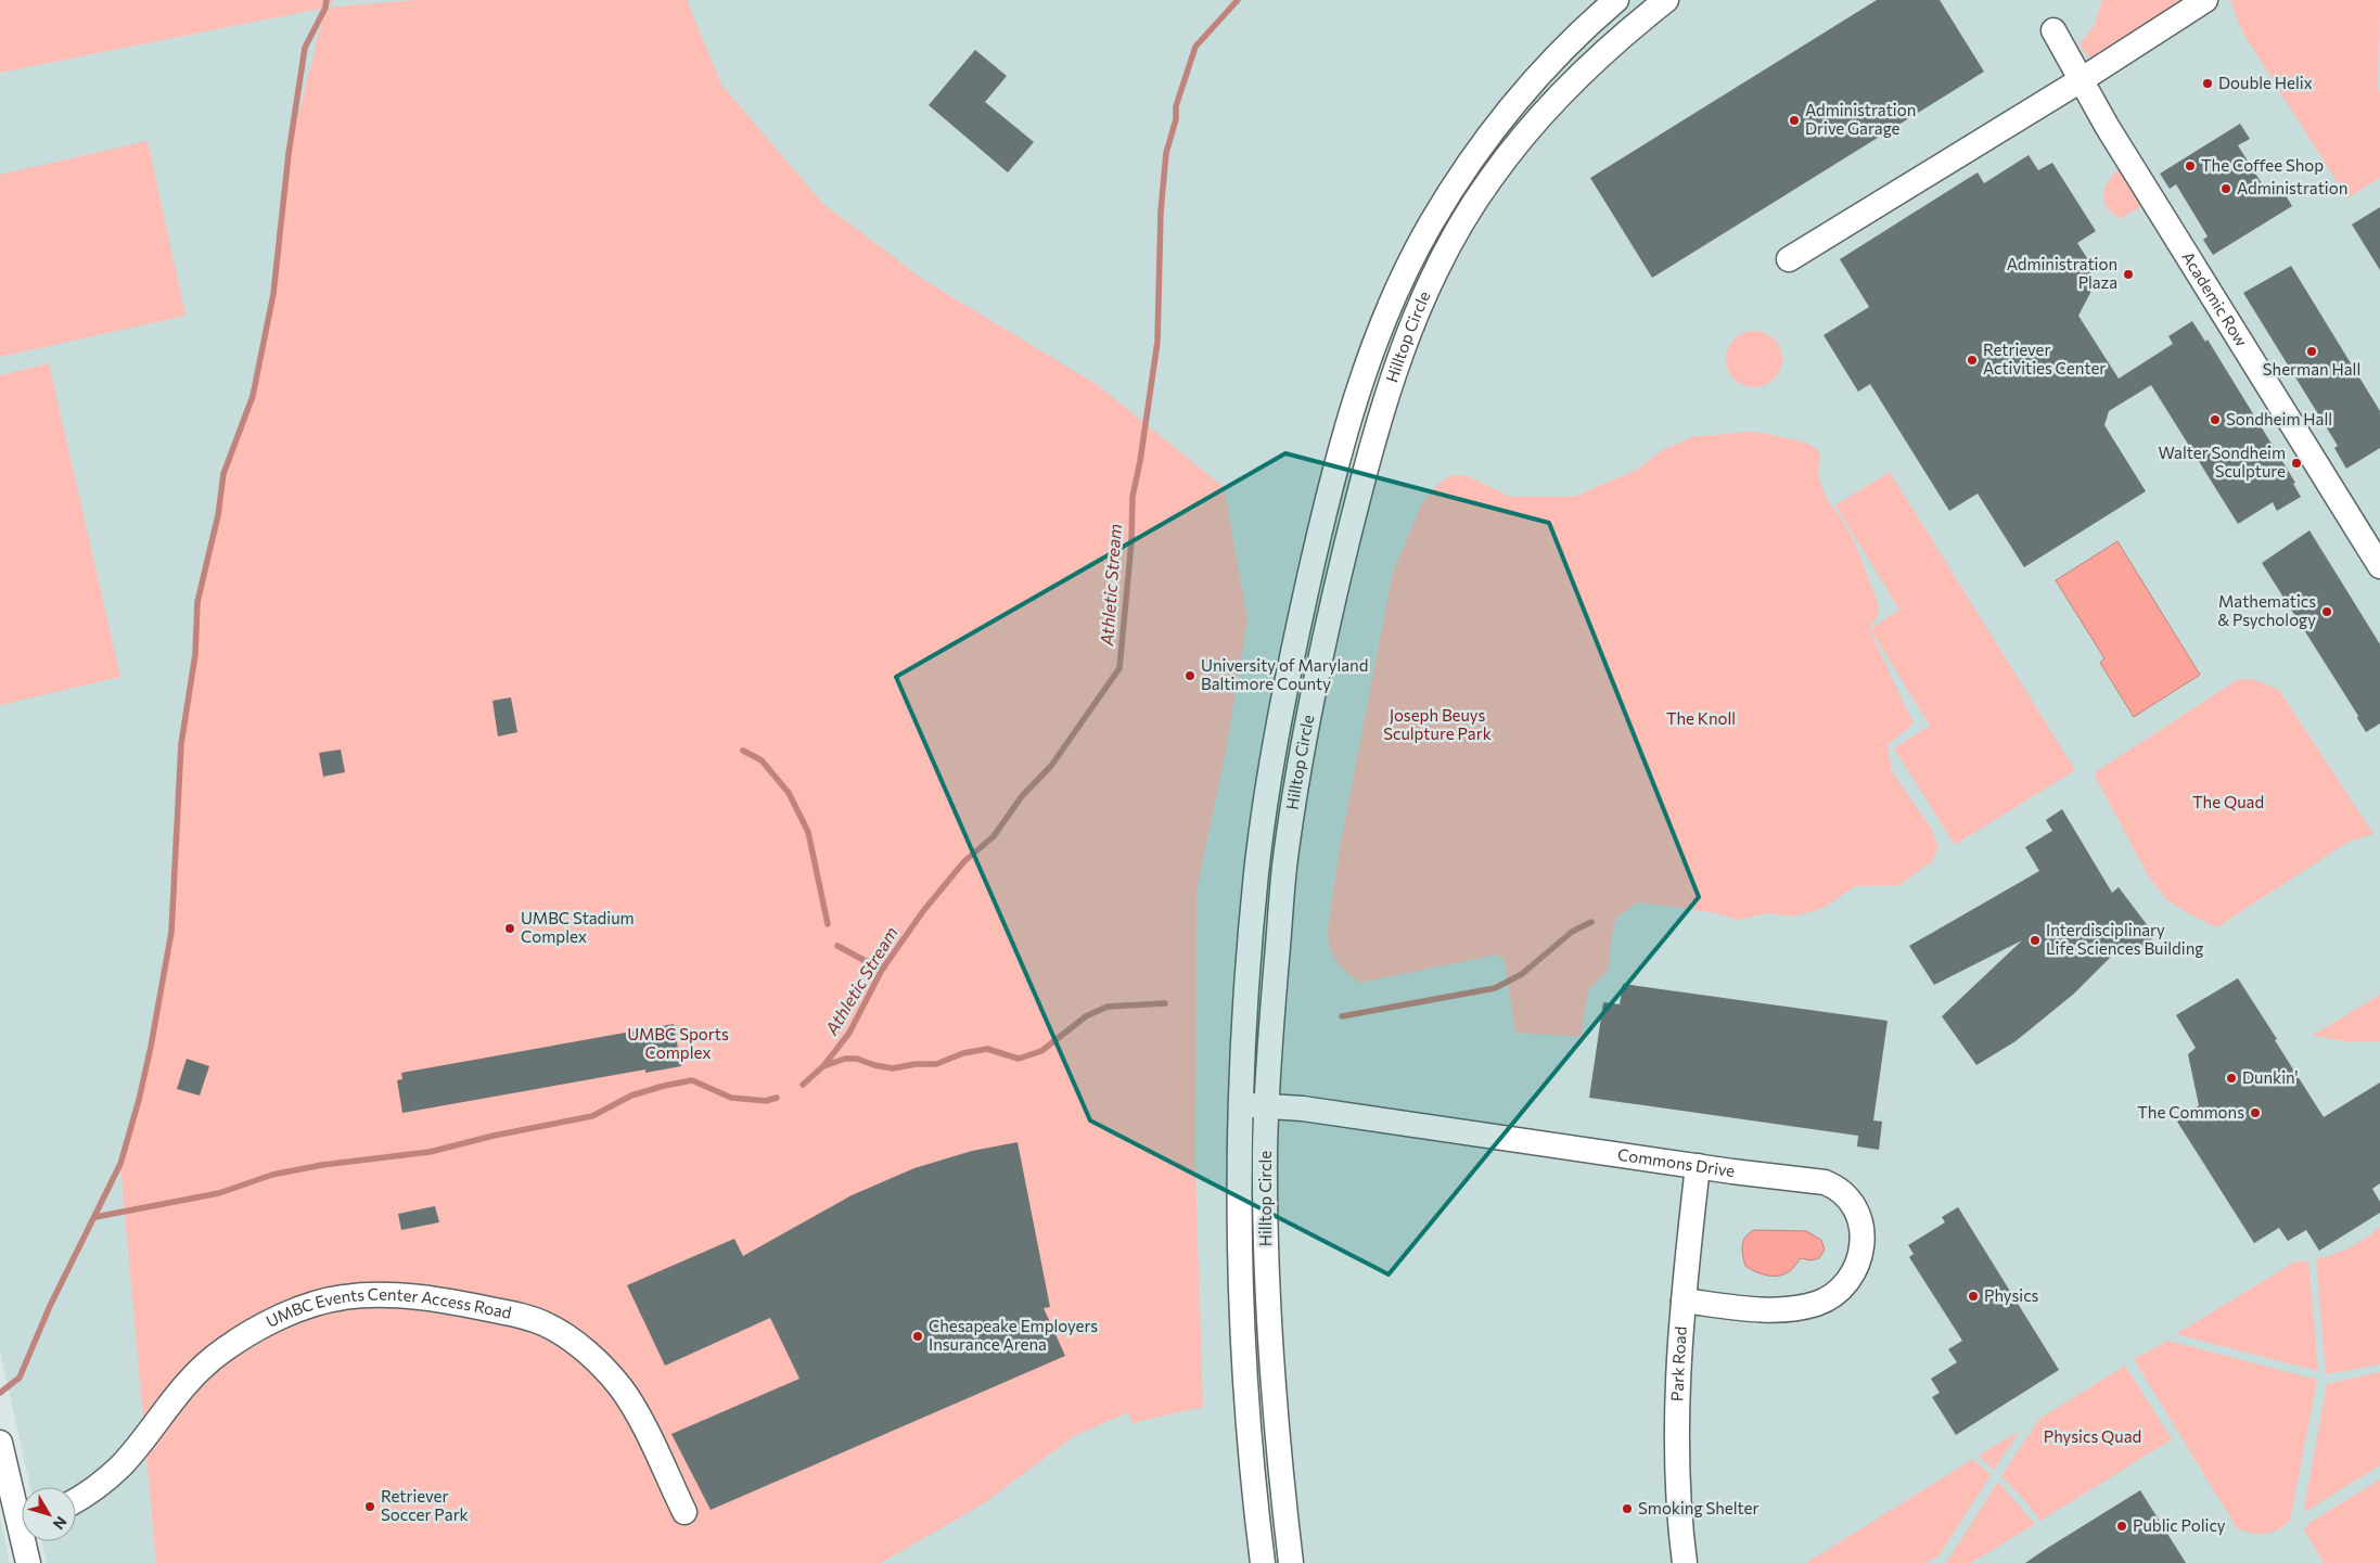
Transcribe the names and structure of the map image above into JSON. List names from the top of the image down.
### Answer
{
  "streets": {
    "street": [
      "Academic Row",
      "Hilltop Circle",
      "Commons Drive",
      "UMBC Events Center Access Road",
      "Park Road"
    ]
  },
  "crossings": [
    ["Hilltop Circle", "Commons Drive"],
    ["Commons Drive", "Park Road"]
  ],
  "water": ["Athletic Stream"],
  "parks": [
    "Joseph Beuys Sculpture Park",
    "The Knoll",
    "The Quad",
    "UMBC Sports Complex",
    "Physics Quad"
  ],
  "places": [
    "Double Helix",
    "Administration Drive Garage",
    "The Coffee Shop",
    "Administration",
    "Administration Plaza",
    "Sherman Hall",
    "Retriever Activities Center",
    "Sondheim Hall",
    "Walter Sondheim Sculpture",
    "Mathematics & Psychology",
    "University of Maryland Baltimore County",
    "UMBC Stadium Complex",
    "Interdisciplinary Life Sciences Building",
    "Dunkin'",
    "The Commons",
    "Physics",
    "Chesapeake Employers Insurance Arena",
    "Retriever Soccer Park",
    "Smoking Shelter",
    "Public Policy"
  ],
  "north": "bottom right"
}
